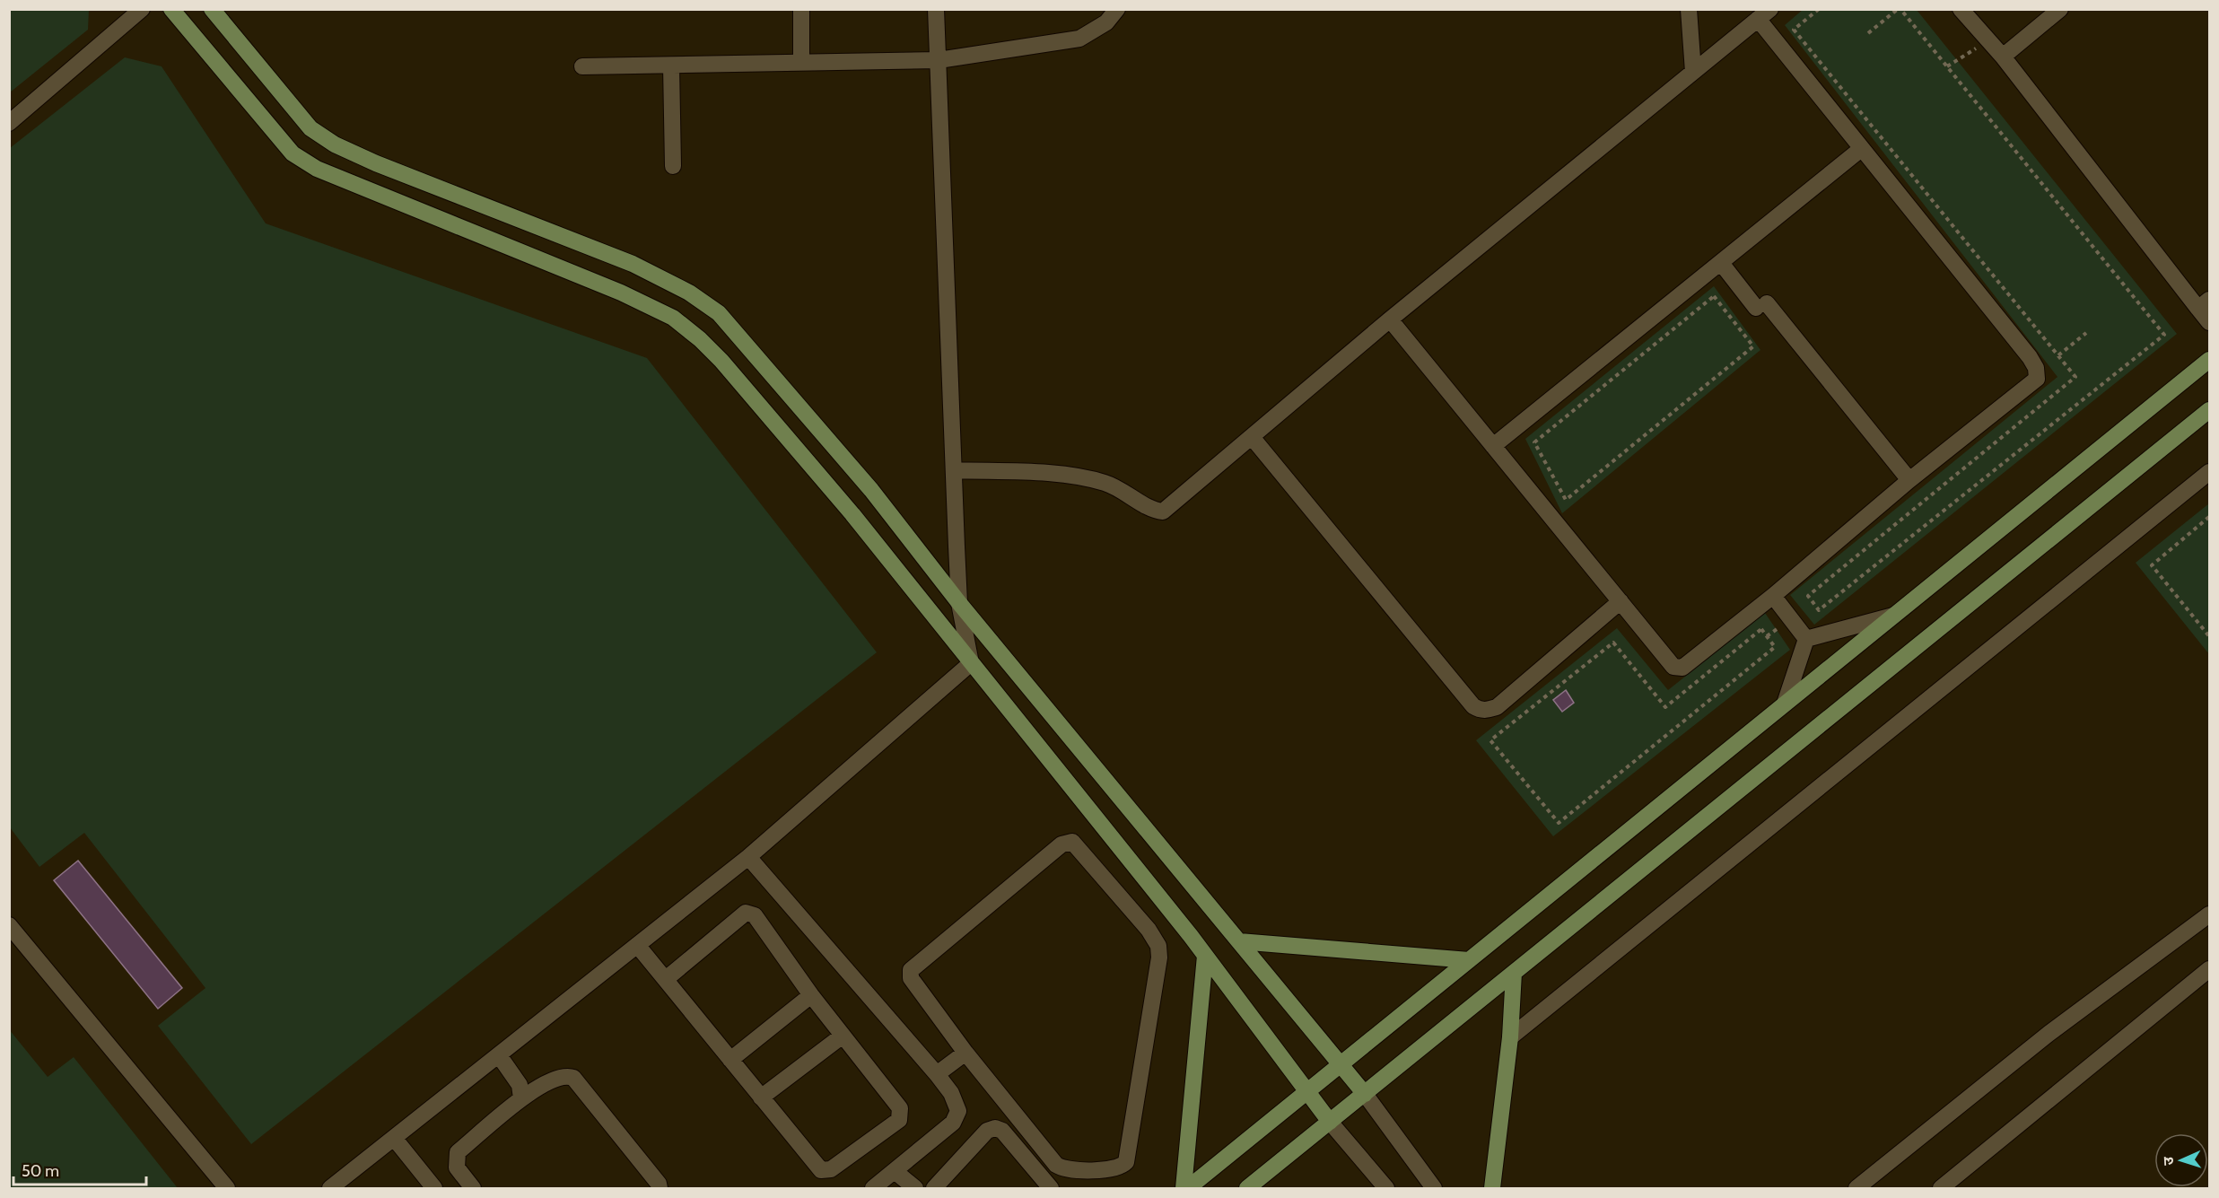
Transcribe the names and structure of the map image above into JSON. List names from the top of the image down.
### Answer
{
  "scale_bar": "50 m",
  "north": "left"
}
